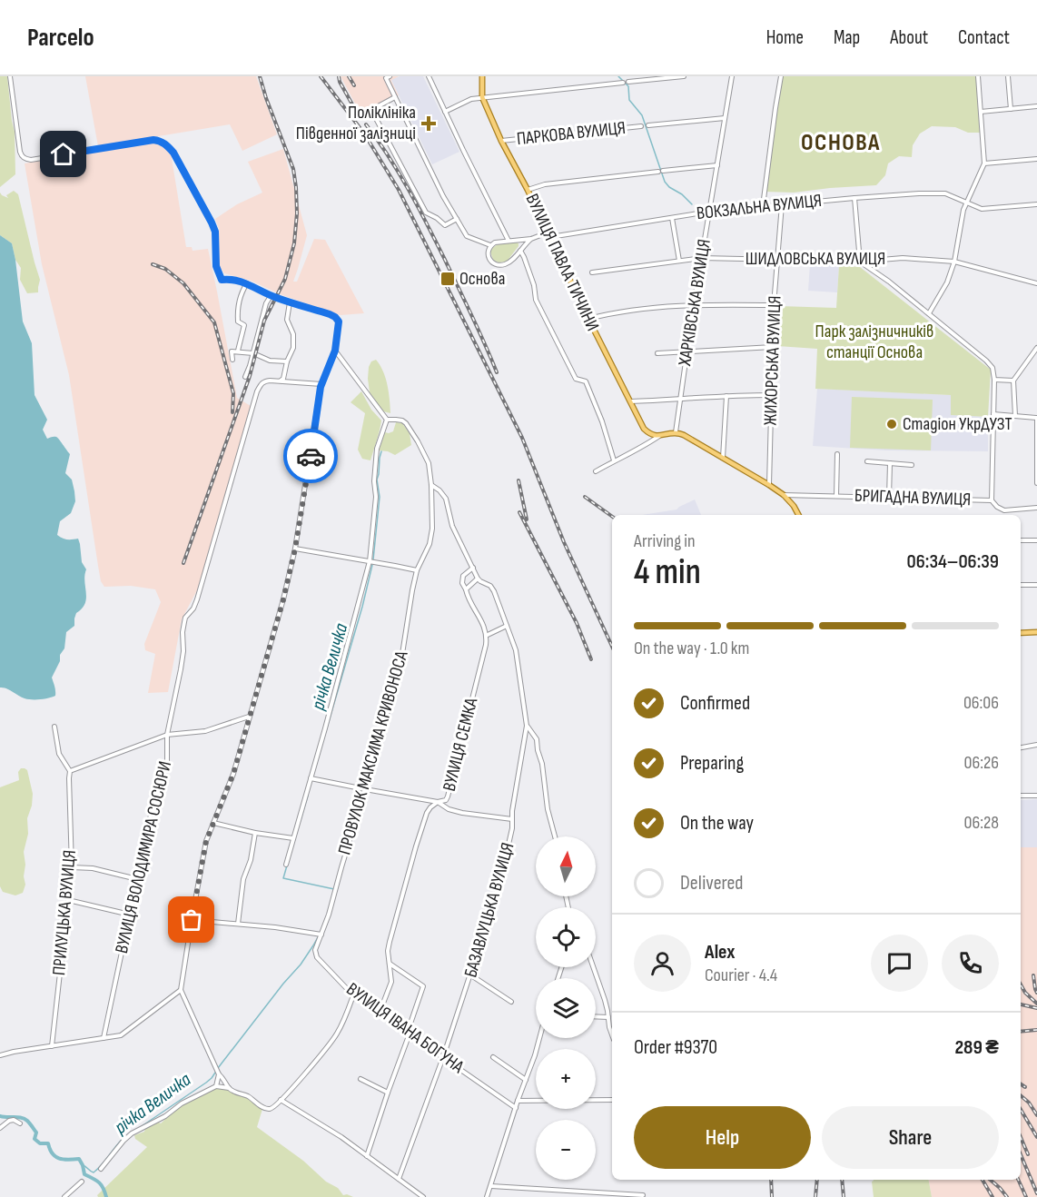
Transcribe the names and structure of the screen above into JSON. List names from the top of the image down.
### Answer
{
  "streets": {
    "main road": ["ВУЛИЦЯ ПАВЛА ТИЧИНИ"],
    "street": [
      "ПАРКОВА ВУЛИЦЯ",
      "ВОКЗАЛЬНА ВУЛИЦЯ",
      "ШИДЛОВСЬКА ВУЛИЦЯ",
      "ХАРКІВСЬКА ВУЛИЦЯ",
      "ЖИХОРСЬКА ВУЛИЦЯ",
      "БРИГАДНА ВУЛИЦЯ",
      "ВУЛИЦЯ СЕМКА",
      "ПРОВУЛОК МАКСИМА КРИВОНОСА",
      "ВУЛИЦЯ ВОЛОДИМИРА СОСЮРИ",
      "БАЗАВЛУЦЬКА ВУЛИЦЯ",
      "ПРИЛУЦЬКА ВУЛИЦЯ",
      "ВУЛИЦЯ ІВАНА БОГУНА"
    ]
  },
  "crossings": [
    ["ПАРКОВА ВУЛИЦЯ", "ВУЛИЦЯ ПАВЛА ТИЧИНИ"],
    ["ПАРКОВА ВУЛИЦЯ", "ХАРКІВСЬКА ВУЛИЦЯ"],
    ["ВОКЗАЛЬНА ВУЛИЦЯ", "ВУЛИЦЯ ПАВЛА ТИЧИНИ"],
    ["ВОКЗАЛЬНА ВУЛИЦЯ", "ХАРКІВСЬКА ВУЛИЦЯ"],
    ["ВОКЗАЛЬНА ВУЛИЦЯ", "ЖИХОРСЬКА ВУЛИЦЯ"],
    ["ШИДЛОВСЬКА ВУЛИЦЯ", "ХАРКІВСЬКА ВУЛИЦЯ"],
    ["ШИДЛОВСЬКА ВУЛИЦЯ", "ЖИХОРСЬКА ВУЛИЦЯ"],
    ["ВУЛИЦЯ СЕМКА", "ВУЛИЦЯ ІВАНА БОГУНА"],
    ["ПРОВУЛОК МАКСИМА КРИВОНОСА", "ВУЛИЦЯ ІВАНА БОГУНА"],
    ["БАЗАВЛУЦЬКА ВУЛИЦЯ", "ВУЛИЦЯ ІВАНА БОГУНА"]
  ],
  "districts": ["ОСНОВА"],
  "water": ["річка Величка"],
  "parks": ["Парк залізничників станції Основа"],
  "places": {
    "health": ["Поліклініка Південної залізниці"],
    "transit": ["Основа"],
    "other": ["Стадіон УкрДУЗТ"]
  },
  "north": "top",
  "page": {
    "header": "Parcelo",
    "nav": [
      "Home",
      "Map",
      "About",
      "Contact"
    ],
    "heading": ["4 min", "Arriving in", "06:34–06:39"],
    "panel": [
      "Alex",
      "Courier · 4.4",
      "Order #9370",
      "289 ₴"
    ],
    "bar": "On the way · 1.0 km",
    "list": [
      ["Confirmed", "06:06"],
      ["Preparing", "06:26"],
      ["On the way", "06:28"],
      "Delivered"
    ],
    "map_buttons": ["+", "−"],
    "buttons": ["Help", "Share"]
  }
}
